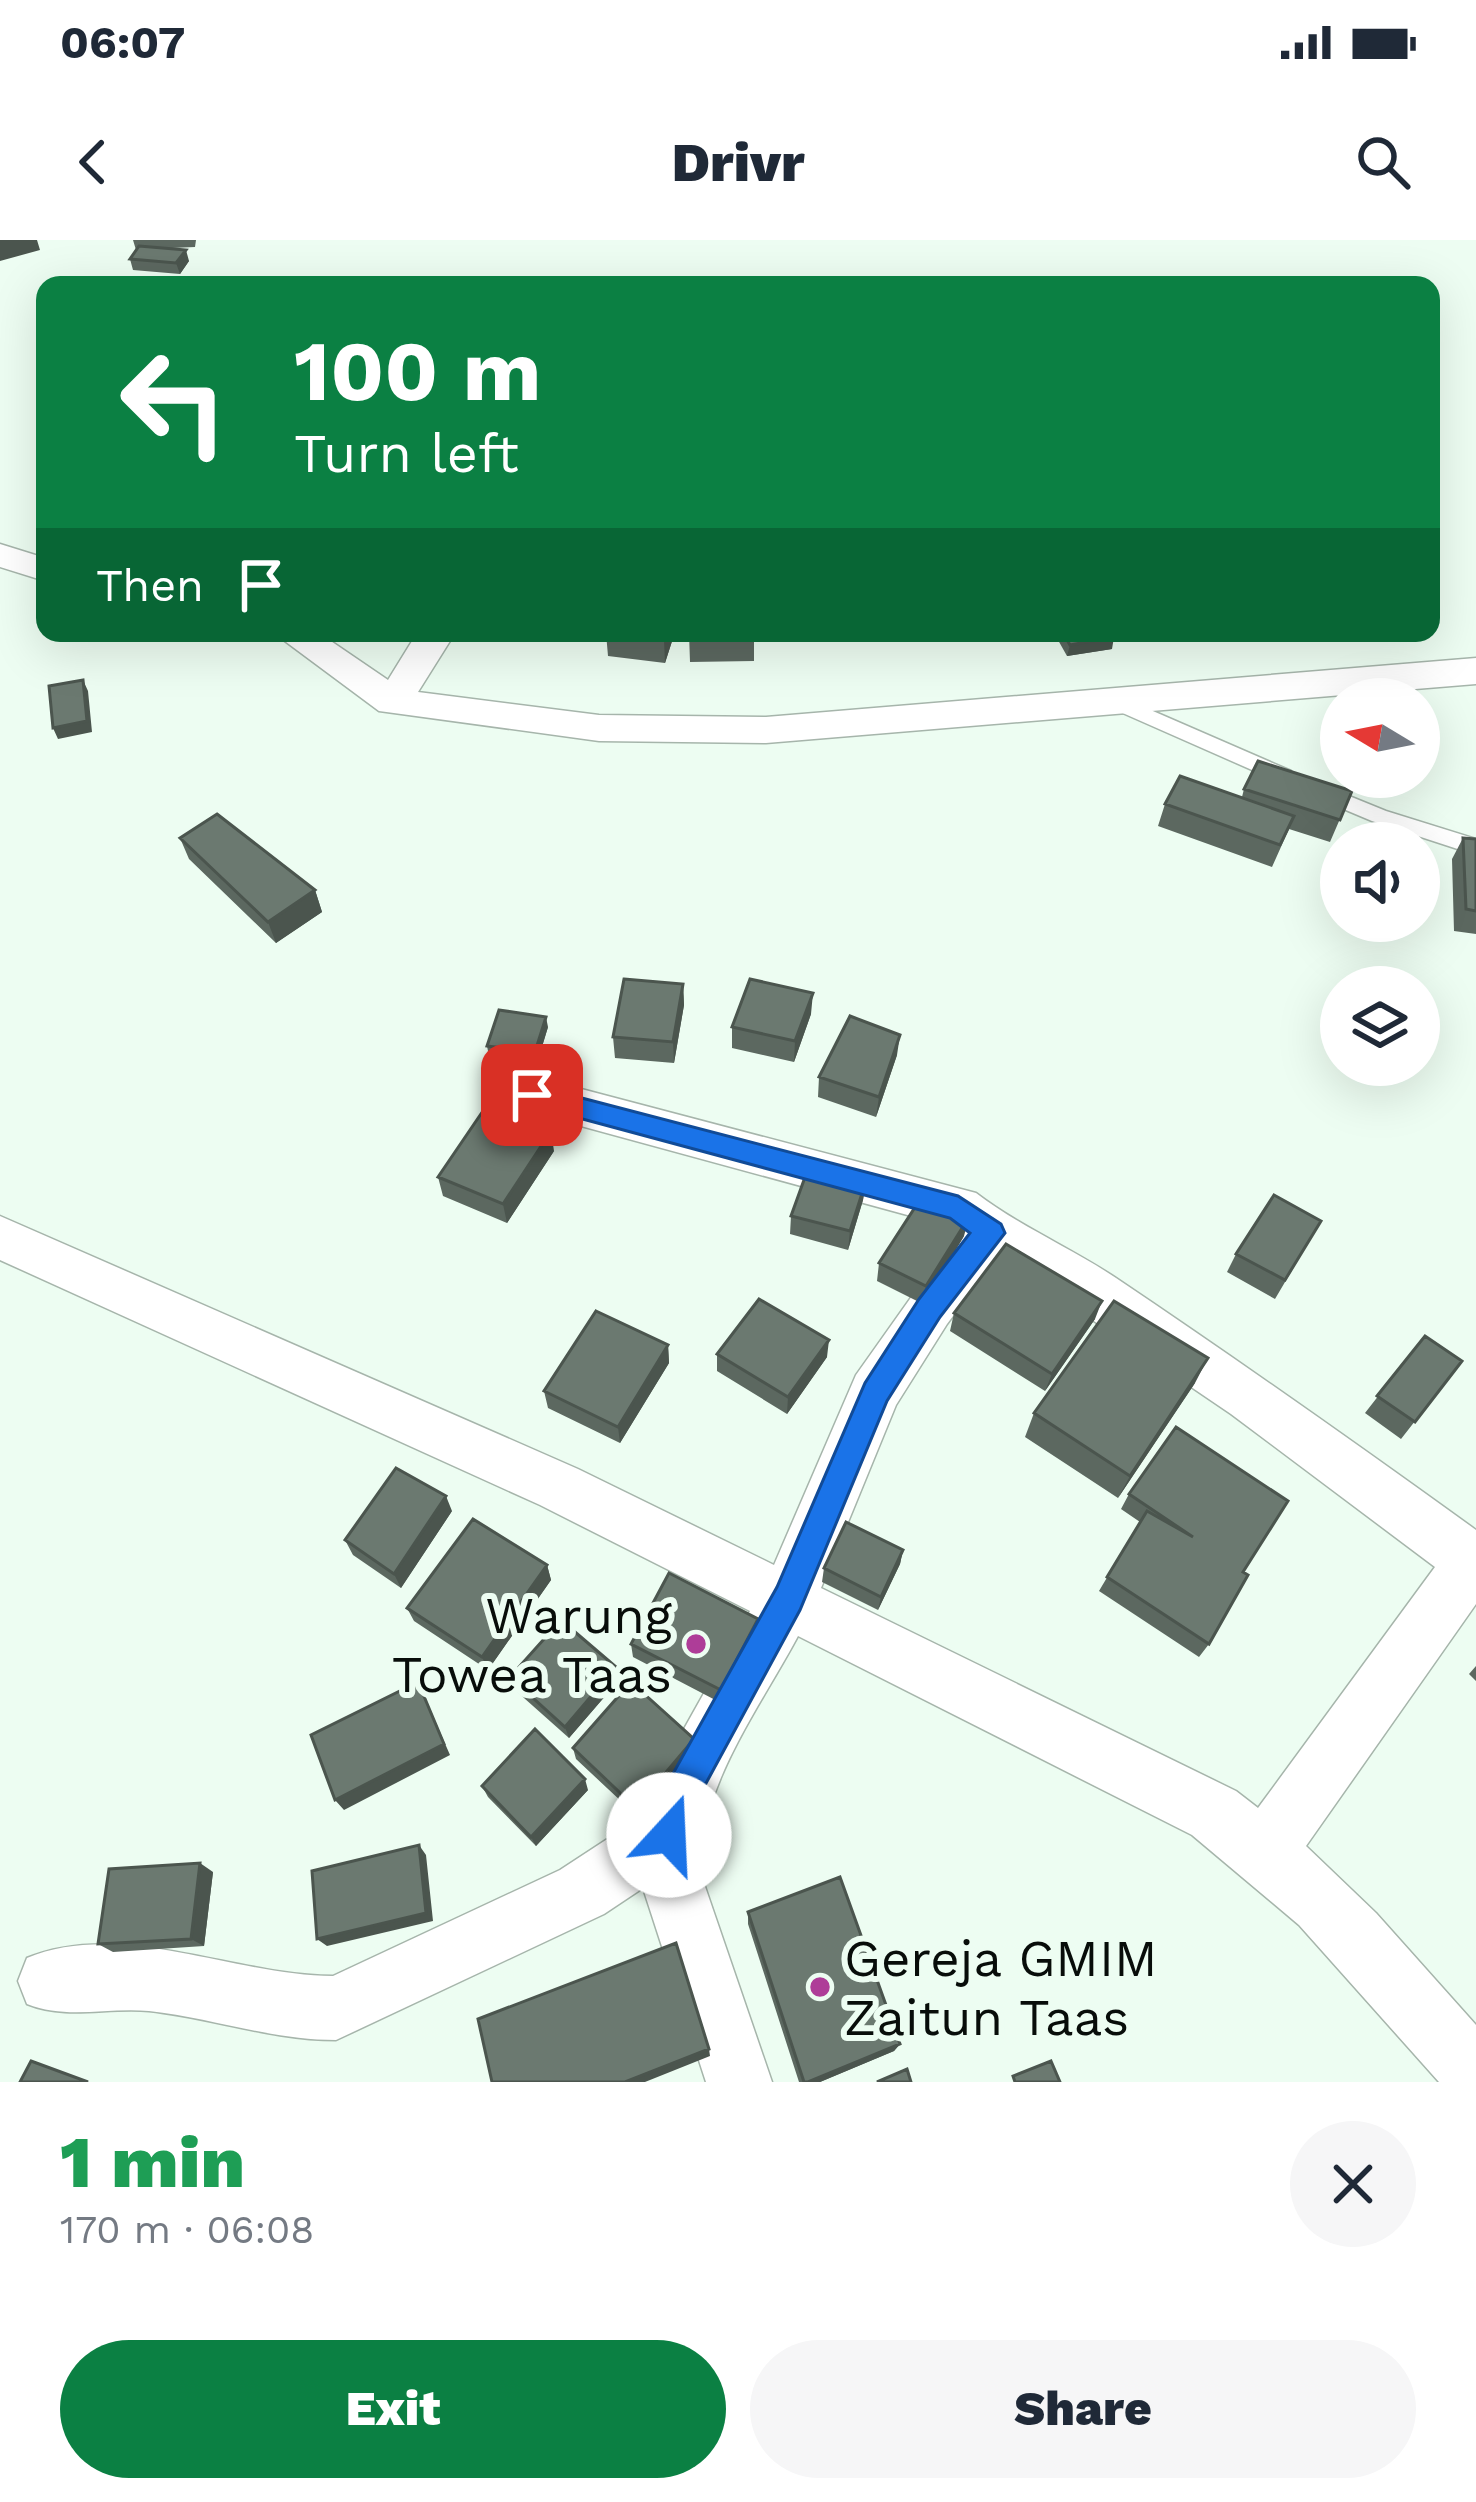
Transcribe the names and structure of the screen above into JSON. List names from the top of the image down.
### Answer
{
  "places": ["Warung Towea Taas", "Gereja GMIM Zaitun Taas"],
  "north": "left",
  "page": {
    "status": "06:07",
    "header": "Drivr",
    "turn": ["100 m", "Turn left"],
    "then": "Then",
    "heading": ["1 min", "170 m · 06:08"],
    "buttons": ["Exit", "Share"]
  }
}
